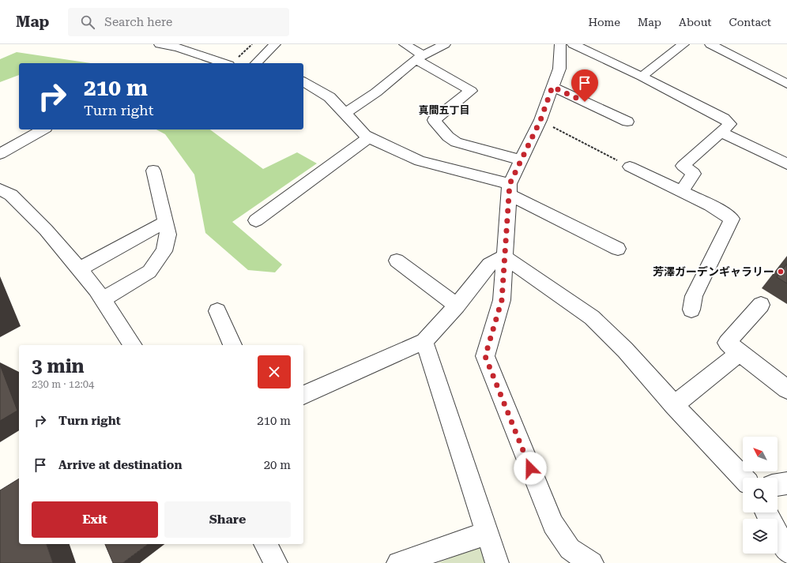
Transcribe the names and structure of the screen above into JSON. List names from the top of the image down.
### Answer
{
  "districts": ["真間五丁目"],
  "places": ["芳澤ガーデンギャラリー"],
  "north": "top left",
  "page": {
    "header": "Map",
    "search": "Search here",
    "nav": [
      "Home",
      "Map",
      "About",
      "Contact"
    ],
    "turn": ["210 m", "Turn right"],
    "heading": ["3 min", "230 m · 12:04"],
    "list": [
      {
        "name": "Turn right",
        "value": "210 m"
      },
      {
        "name": "Arrive at destination",
        "value": "20 m"
      }
    ],
    "buttons": ["Exit", "Share"]
  }
}
